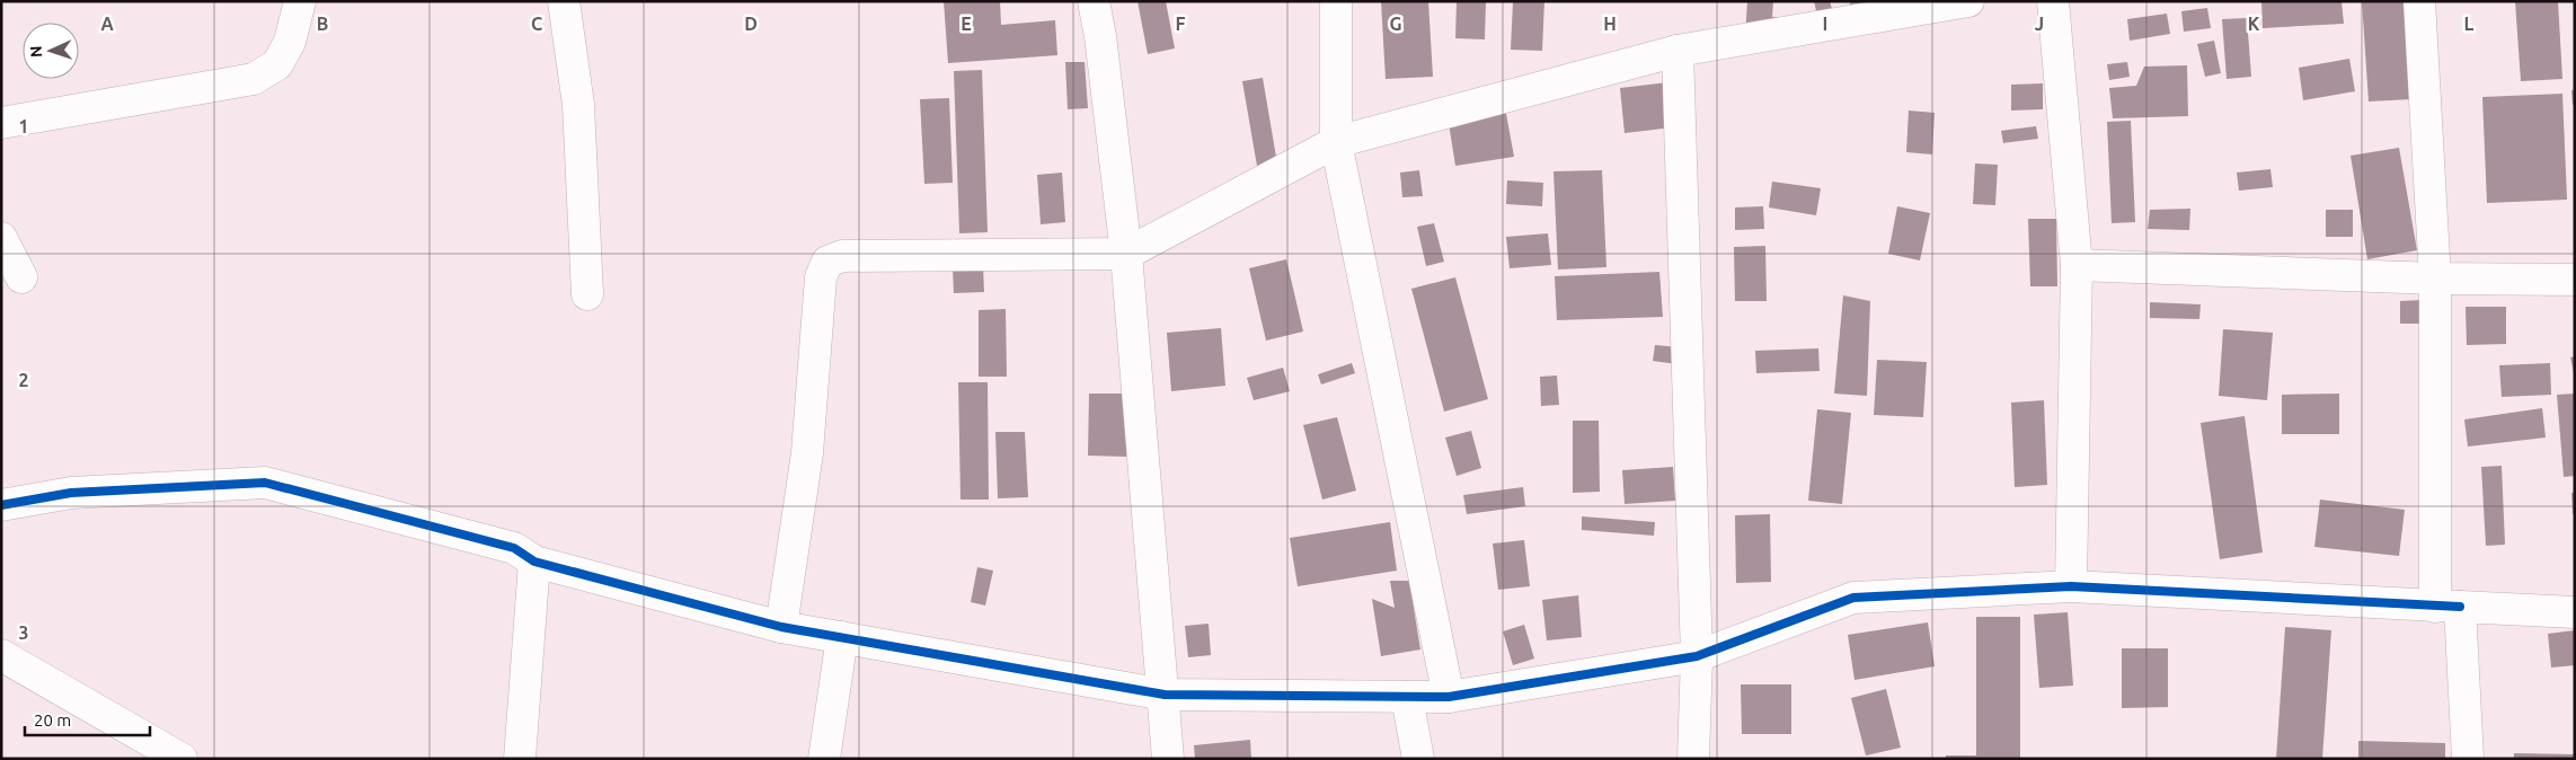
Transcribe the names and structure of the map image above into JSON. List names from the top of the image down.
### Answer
{
  "scale_bar": "20 m",
  "north": "left",
  "grid": {
    "columns": [
      "A",
      "B",
      "C",
      "D",
      "E",
      "F",
      "G",
      "H",
      "I",
      "J",
      "K",
      "L"
    ],
    "rows": ["1", "2", "3"]
  }
}
